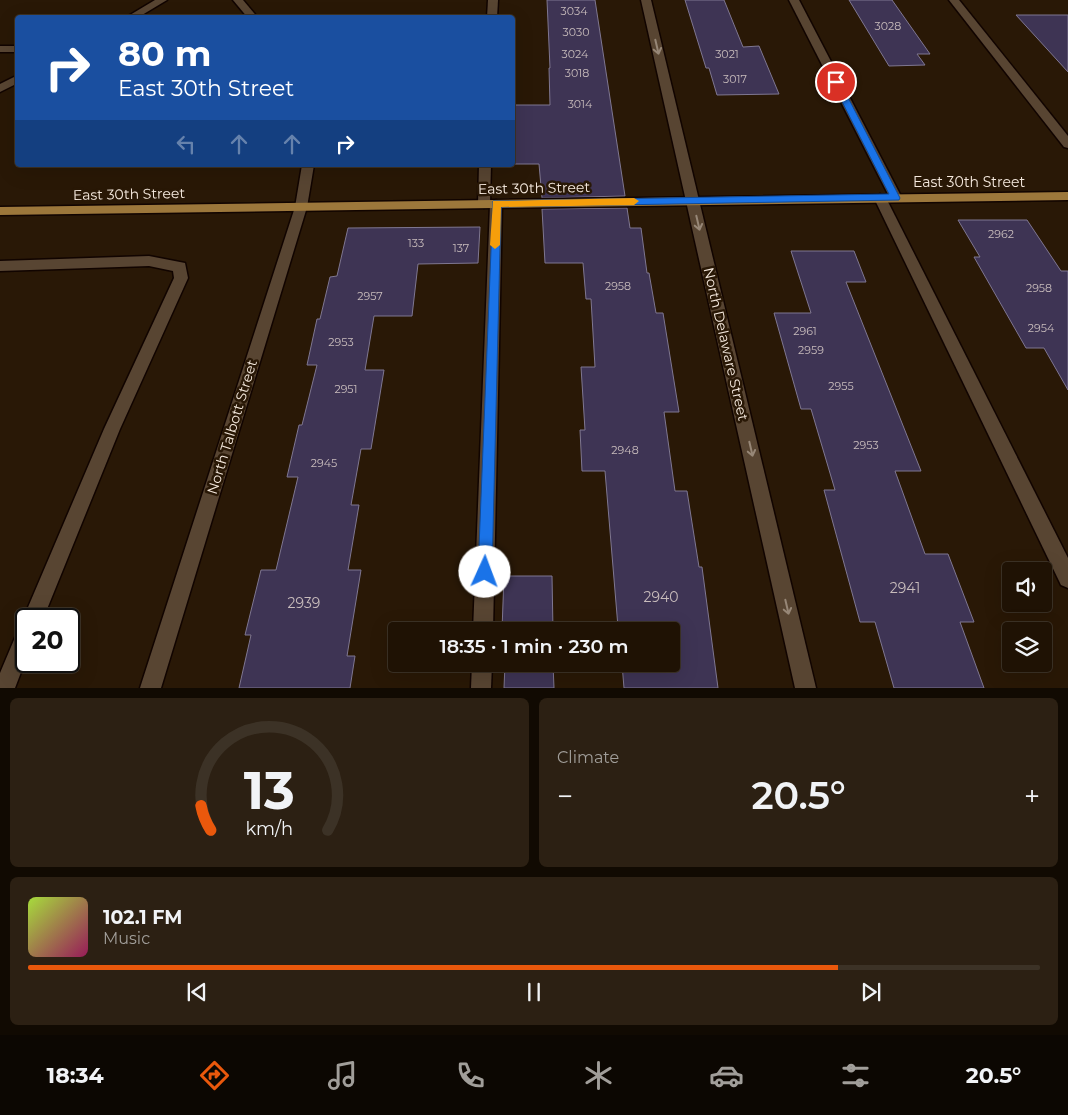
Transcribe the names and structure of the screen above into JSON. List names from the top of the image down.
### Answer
{
  "streets": {
    "main road": ["East 30th Street"],
    "street": ["North Delaware Street", "North Talbott Street"]
  },
  "crossings": [
    ["East 30th Street", "North Delaware Street"],
    ["East 30th Street", "North Talbott Street"]
  ],
  "one_way": ["North Delaware Street"],
  "house_numbers": [
    "3034",
    "3028",
    "3030",
    "3024",
    "3021",
    "3018",
    "3017",
    "3014",
    "2962",
    "133",
    "137",
    "2958",
    "2958",
    "2957",
    "2954",
    "2961",
    "2953",
    "2959",
    "2955",
    "2951",
    "2953",
    "2948",
    "2945",
    "2941",
    "2940",
    "2939"
  ],
  "page": {
    "turn": ["80 m", "East 30th Street"],
    "limit": "20",
    "trip": "18:35 · 1 min · 230 m",
    "tile": "Climate",
    "heat": ["−", "20.5°", "+"],
    "song": ["102.1 FM", "Music"],
    "tabs": ["18:34", "20.5°"],
    "gauge": ["13", "km/h"]
  }
}
